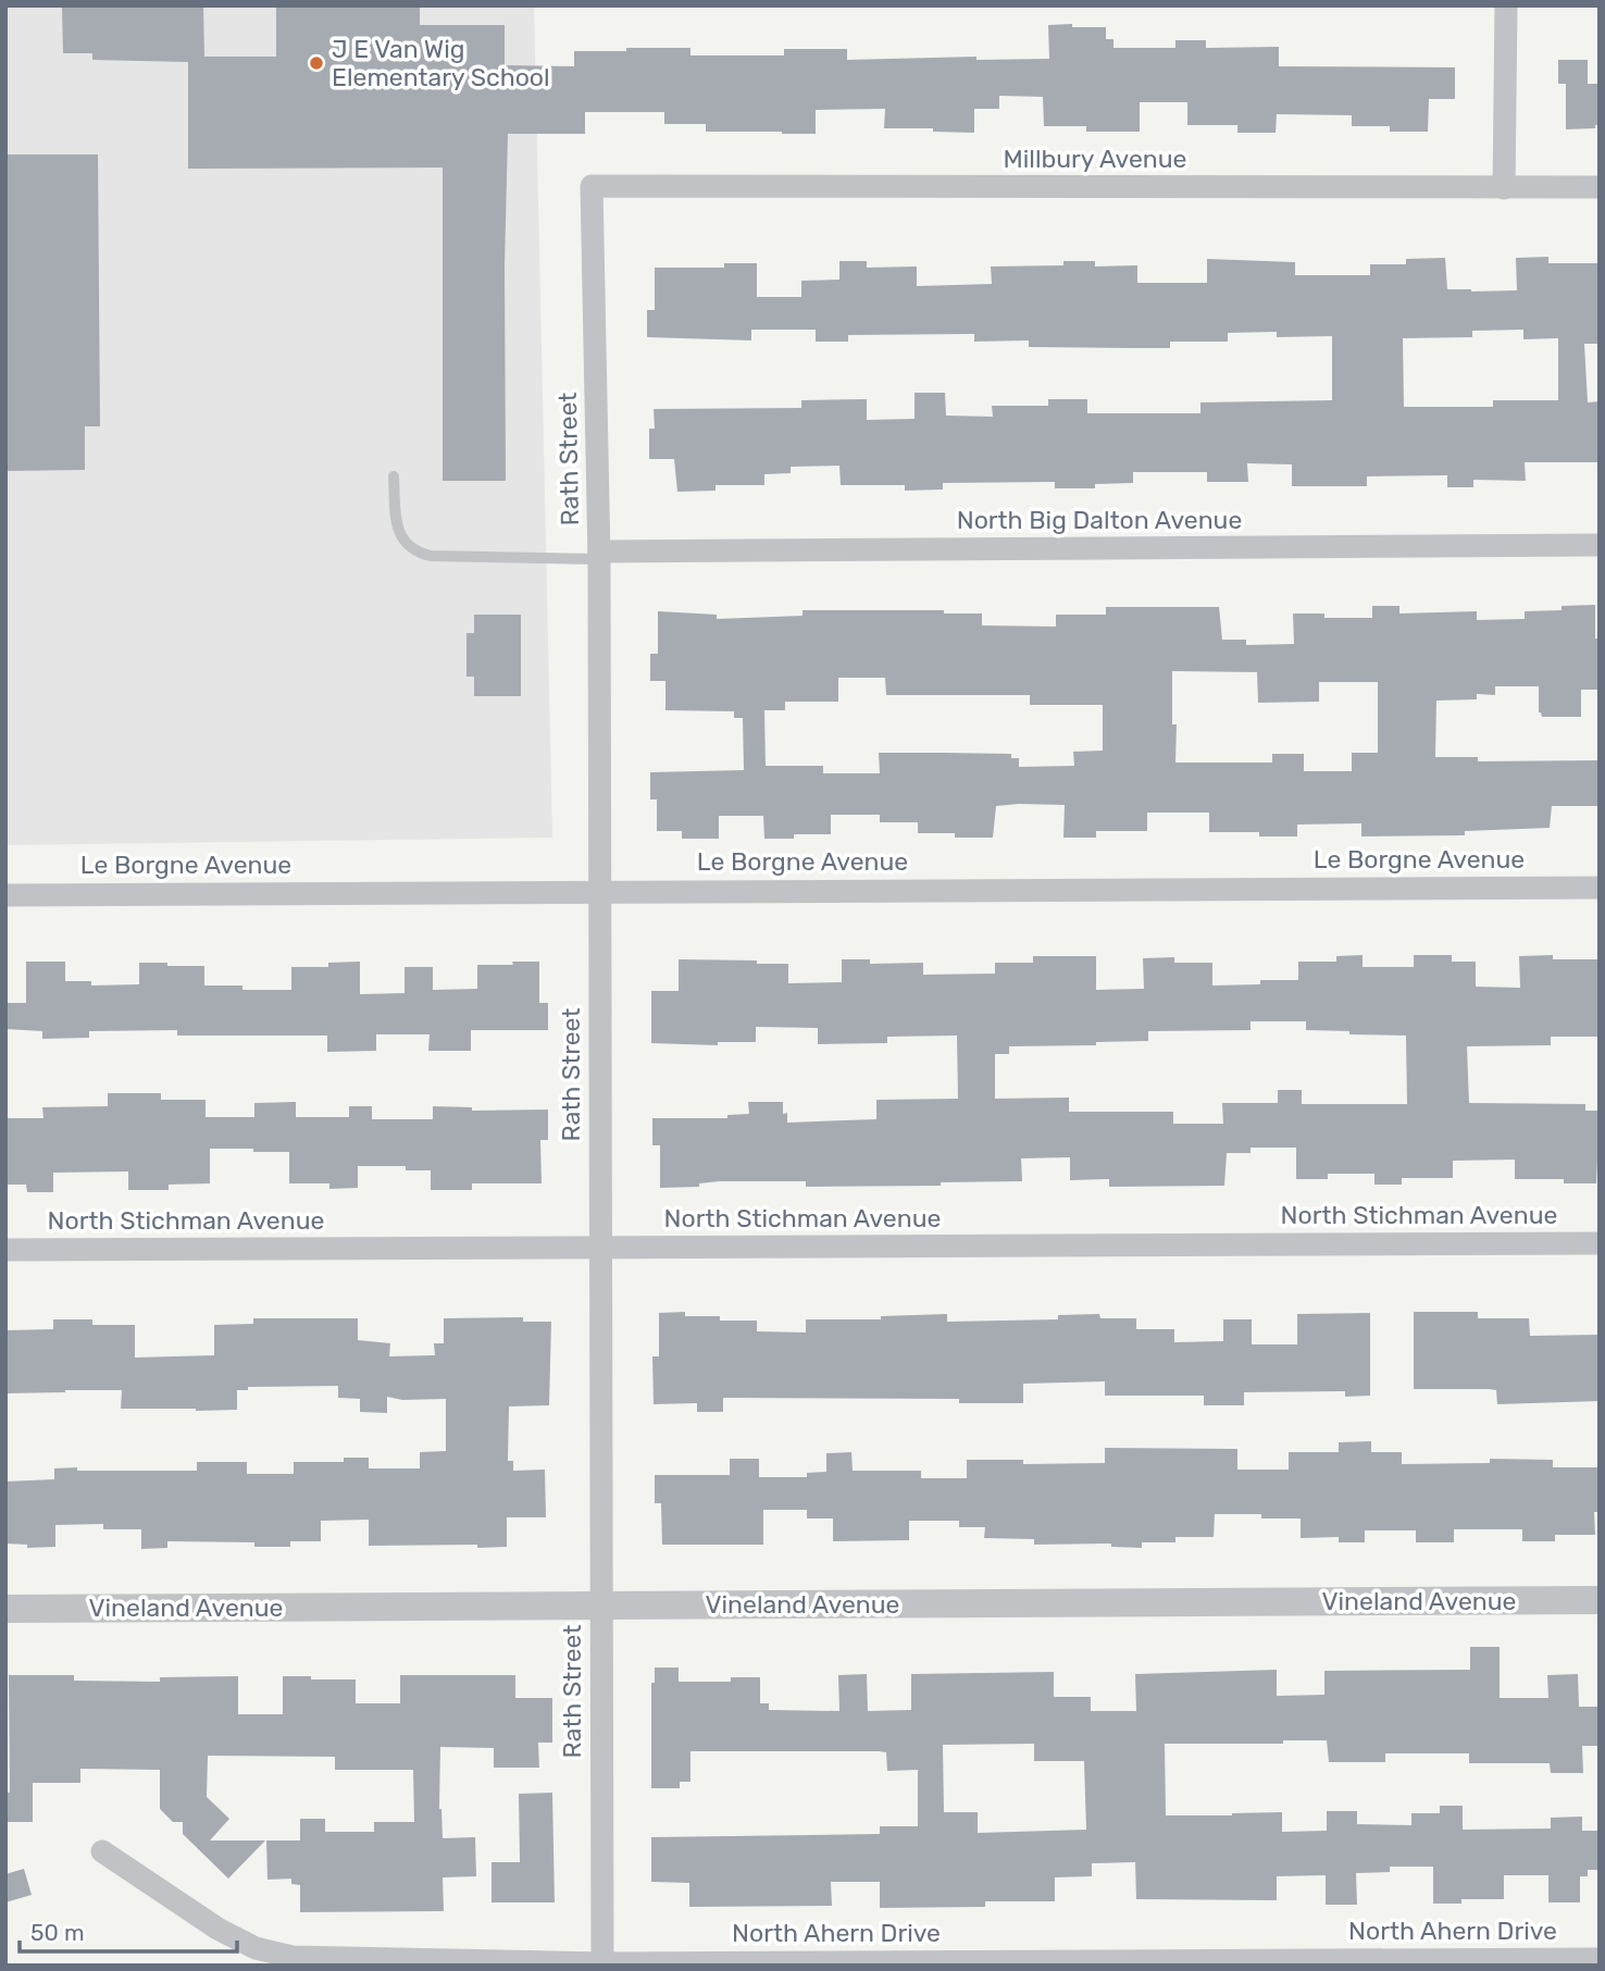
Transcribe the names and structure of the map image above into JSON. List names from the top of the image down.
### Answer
{
  "streets": {
    "street": [
      "Millbury Avenue",
      "Rath Street",
      "North Big Dalton Avenue",
      "Le Borgne Avenue",
      "North Stichman Avenue",
      "Vineland Avenue",
      "North Ahern Drive"
    ]
  },
  "crossings": [
    ["Millbury Avenue", "Rath Street"],
    ["Rath Street", "North Big Dalton Avenue"],
    ["Rath Street", "Le Borgne Avenue"],
    ["Rath Street", "North Stichman Avenue"],
    ["Rath Street", "Vineland Avenue"],
    ["Rath Street", "North Ahern Drive"]
  ],
  "places": ["J E Van Wig Elementary School"],
  "scale_bar": "50 m"
}
